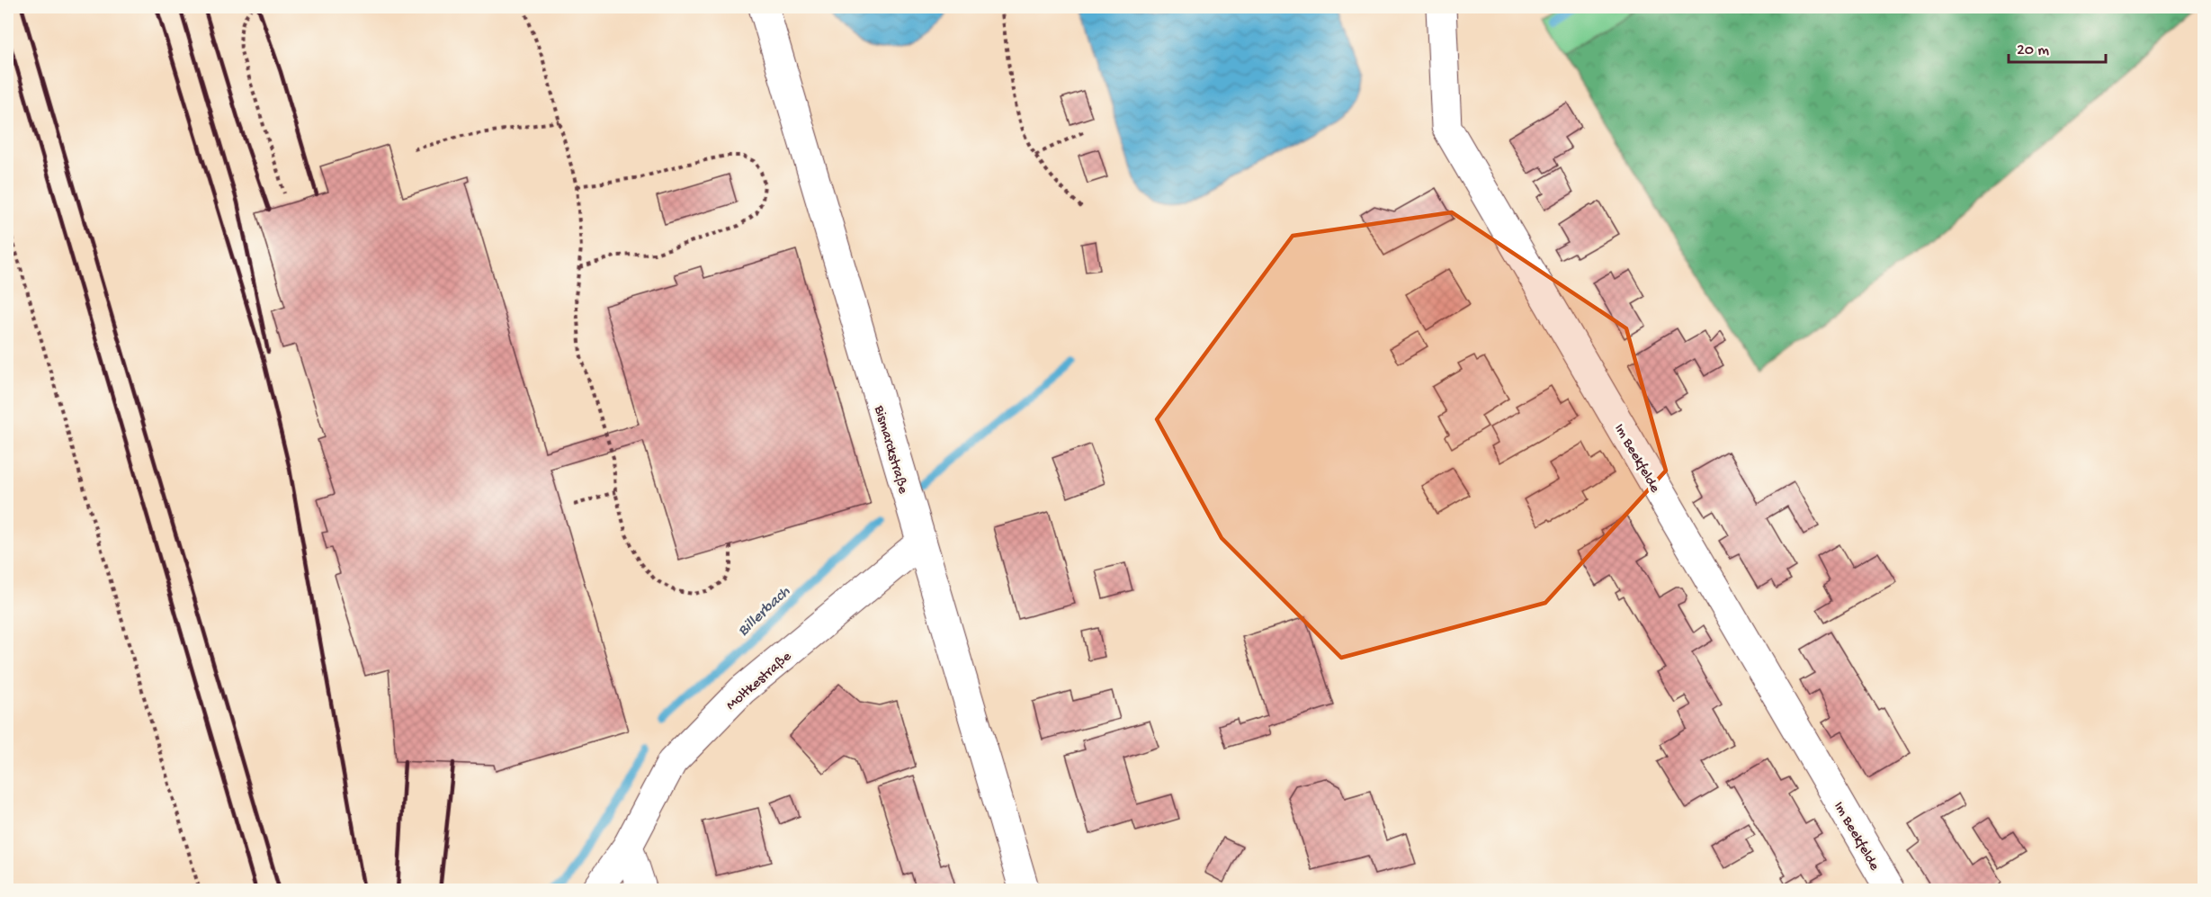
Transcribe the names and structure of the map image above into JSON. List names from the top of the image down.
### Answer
{
  "streets": {
    "street": ["Bismarckstraße", "Im Beekfelde", "Moltkestraße"]
  },
  "crossings": [
    ["Bismarckstraße", "Moltkestraße"]
  ],
  "water": ["Billerbach"],
  "scale_bar": "20 m"
}
